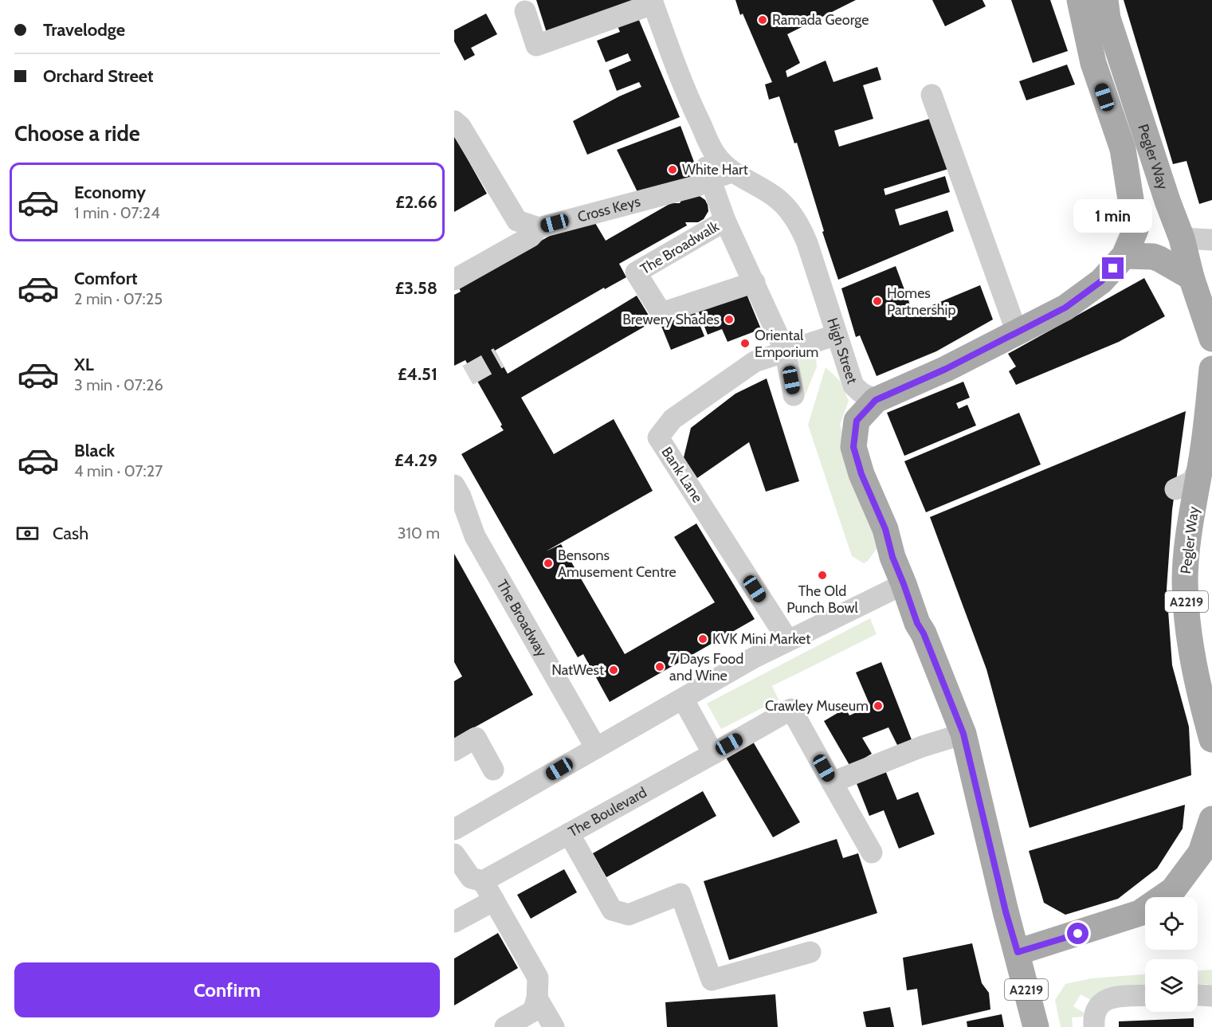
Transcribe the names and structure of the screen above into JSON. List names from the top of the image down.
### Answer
{
  "streets": {
    "main road": ["Pegler Way", "A2219"],
    "street": [
      "Cross Keys",
      "The Broadwalk",
      "High Street",
      "Bank Lane",
      "The Broadway",
      "The Boulevard"
    ]
  },
  "crossings": [
    ["Pegler Way", "A2219"],
    ["Cross Keys", "High Street"],
    ["High Street", "Bank Lane"],
    ["High Street", "A2219"]
  ],
  "places": [
    "Ramada George",
    "White Hart",
    "Homes Partnership",
    "Brewery Shades",
    "Oriental Emporium",
    "Bensons Amusement Centre",
    "The Old Punch Bowl",
    "KVK Mini Market",
    "7 Days Food and Wine",
    "NatWest",
    "Crawley Museum"
  ],
  "page": {
    "banner": ["Travelodge", "Orchard Street"],
    "heading": "Choose a ride",
    "list": [
      {
        "name": "Economy",
        "note": "1 min · 07:24",
        "value": "£2.66"
      },
      {
        "name": "Comfort",
        "note": "2 min · 07:25",
        "value": "£3.58"
      },
      {
        "name": "XL",
        "note": "3 min · 07:26",
        "value": "£4.51"
      },
      {
        "name": "Black",
        "note": "4 min · 07:27",
        "value": "£4.29"
      }
    ],
    "bubble": "1 min",
    "pay": ["Cash", "310 m"],
    "buttons": "Confirm"
  }
}
